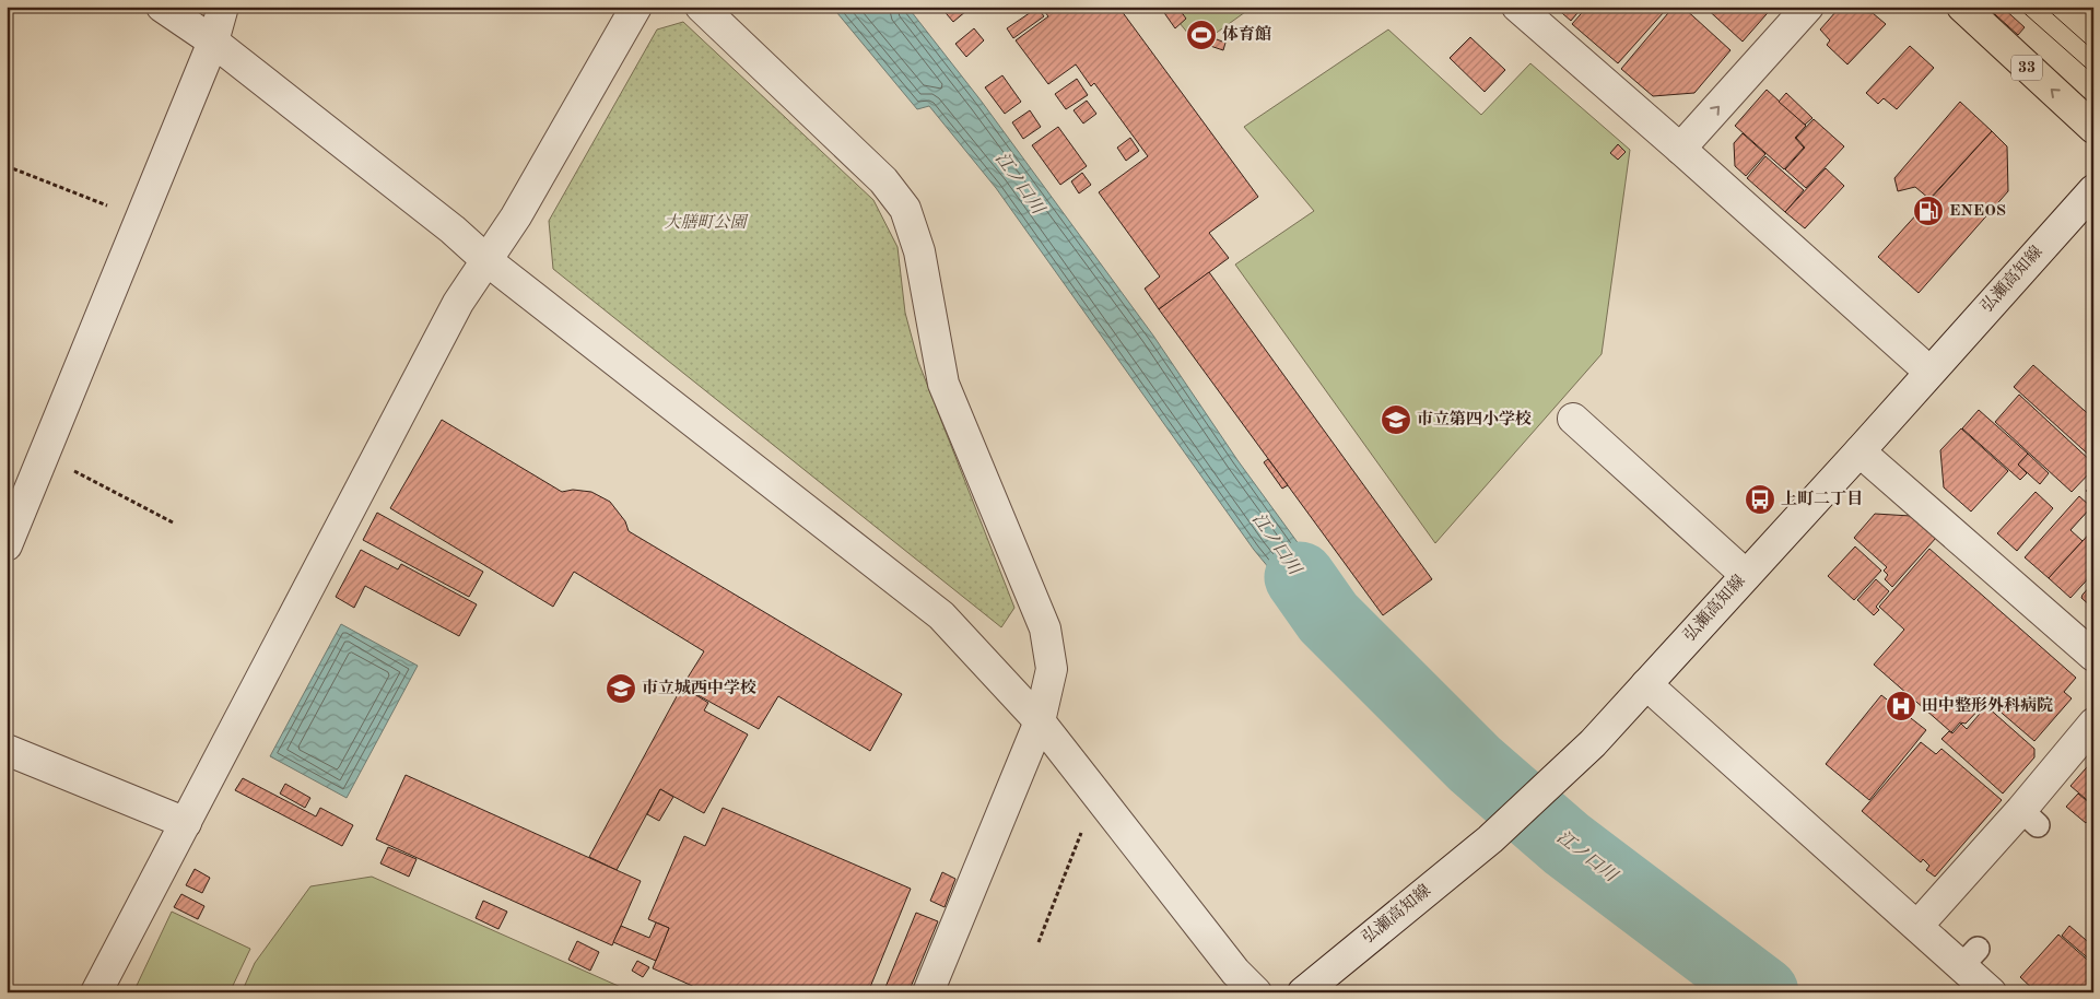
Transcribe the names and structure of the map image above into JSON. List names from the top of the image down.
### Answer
{
  "streets": {
    "highway": ["33"],
    "street": ["弘瀬高知線"]
  },
  "water": ["江ノ口川"],
  "parks": ["大膳町公園"],
  "places": {
    "sports": ["体育館"],
    "fuel station": ["ENEOS"],
    "school or university": ["市立第四小学校", "市立城西中学校"],
    "bus stop": ["上町二丁目"],
    "hospital": ["田中整形外科病院"]
  }
}
